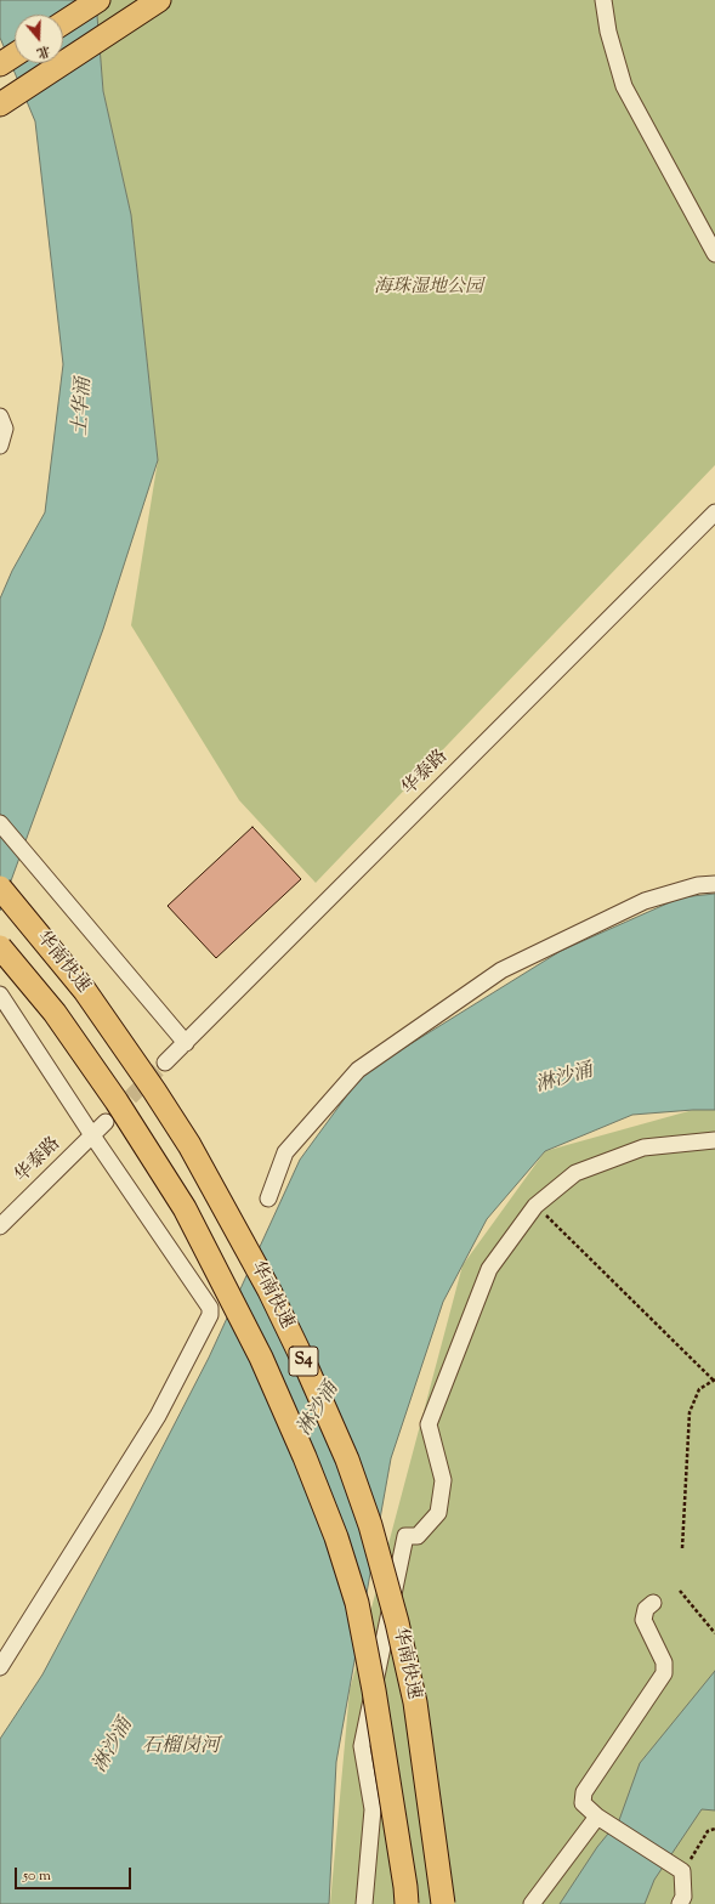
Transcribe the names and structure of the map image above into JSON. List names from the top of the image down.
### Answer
{
  "streets": {
    "highway": ["华南快速", "S4"],
    "street": ["华泰路"]
  },
  "water": ["土华涌", "淋沙涌", "石榴岗河"],
  "parks": ["海珠湿地公园"],
  "scale_bar": "50 m",
  "north": "bottom"
}
